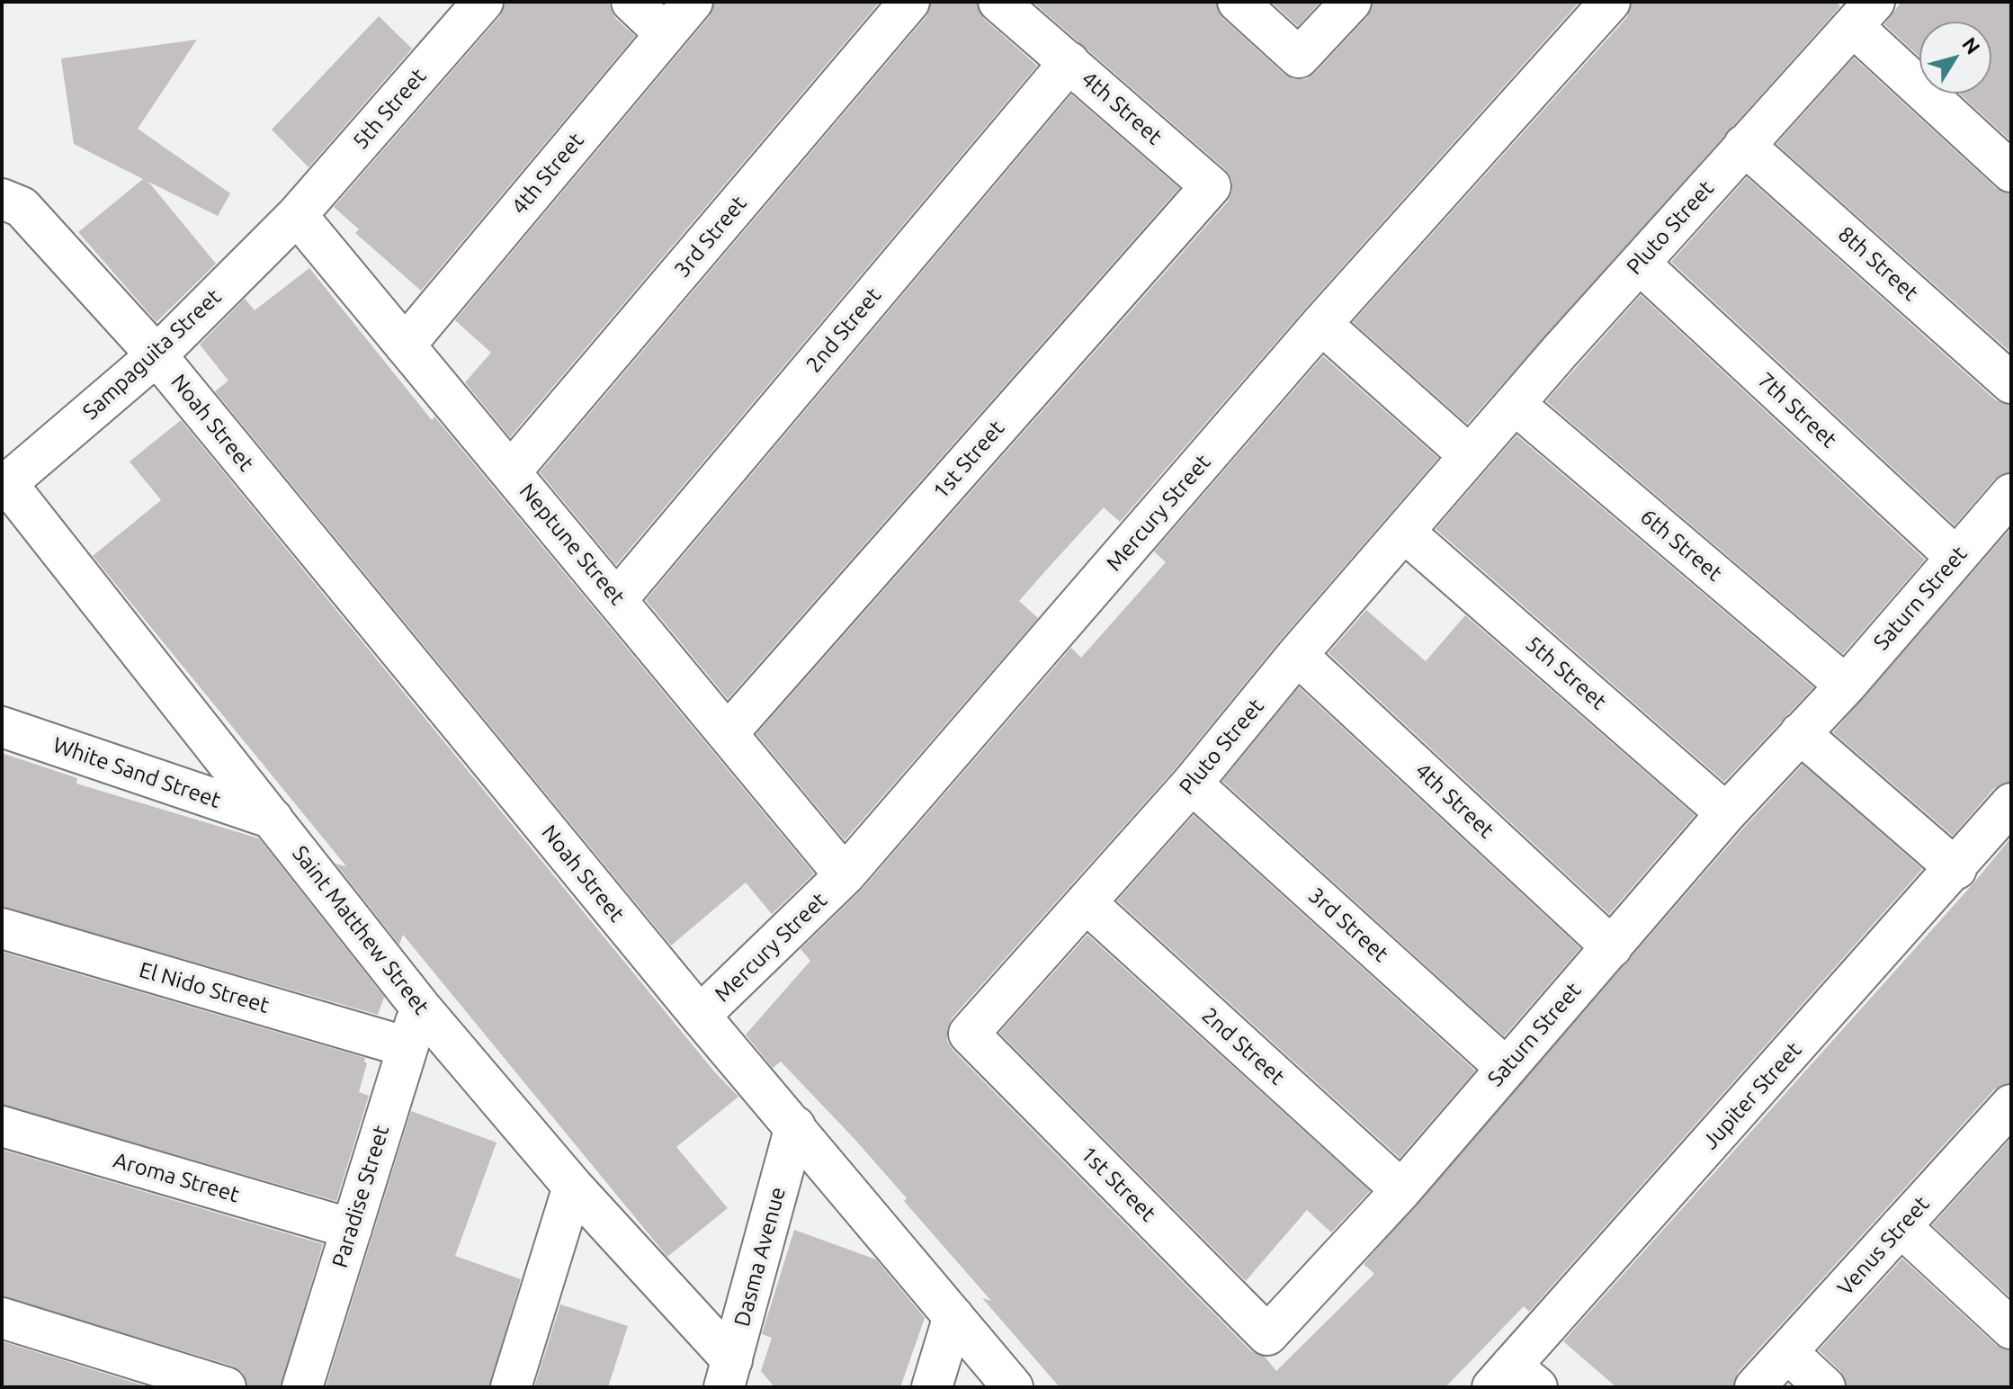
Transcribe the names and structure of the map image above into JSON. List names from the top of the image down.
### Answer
{
  "streets": {
    "street": [
      "4th Street",
      "5th Street",
      "Pluto Street",
      "3rd Street",
      "8th Street",
      "2nd Street",
      "Sampaguita Street",
      "7th Street",
      "Noah Street",
      "1st Street",
      "Mercury Street",
      "Neptune Street",
      "6th Street",
      "Saturn Street",
      "White Sand Street",
      "Saint Matthew Street",
      "El Nido Street",
      "Jupiter Street",
      "Aroma Street",
      "Paradise Street",
      "Venus Street",
      "Dasma Avenue"
    ]
  },
  "crossings": [
    ["4th Street", "Pluto Street"],
    ["4th Street", "2nd Street"],
    ["4th Street", "1st Street"],
    ["4th Street", "Neptune Street"],
    ["4th Street", "Saturn Street"],
    ["5th Street", "Pluto Street"],
    ["5th Street", "Sampaguita Street"],
    ["5th Street", "Neptune Street"],
    ["5th Street", "Saturn Street"],
    ["Pluto Street", "3rd Street"],
    ["Pluto Street", "8th Street"],
    ["Pluto Street", "2nd Street"],
    ["Pluto Street", "7th Street"],
    ["Pluto Street", "1st Street"],
    ["Pluto Street", "6th Street"],
    ["3rd Street", "Neptune Street"],
    ["3rd Street", "Saturn Street"],
    ["2nd Street", "Neptune Street"],
    ["2nd Street", "Saturn Street"],
    ["Sampaguita Street", "Noah Street"],
    ["Sampaguita Street", "Neptune Street"],
    ["Sampaguita Street", "Saint Matthew Street"],
    ["7th Street", "Saturn Street"],
    ["Noah Street", "Mercury Street"],
    ["Noah Street", "Dasma Avenue"],
    ["1st Street", "Neptune Street"],
    ["1st Street", "Saturn Street"],
    ["Mercury Street", "Neptune Street"],
    ["6th Street", "Saturn Street"],
    ["White Sand Street", "Saint Matthew Street"],
    ["Saint Matthew Street", "Paradise Street"],
    ["Saint Matthew Street", "Dasma Avenue"],
    ["El Nido Street", "Paradise Street"],
    ["Aroma Street", "Paradise Street"]
  ],
  "north": "top right"
}
